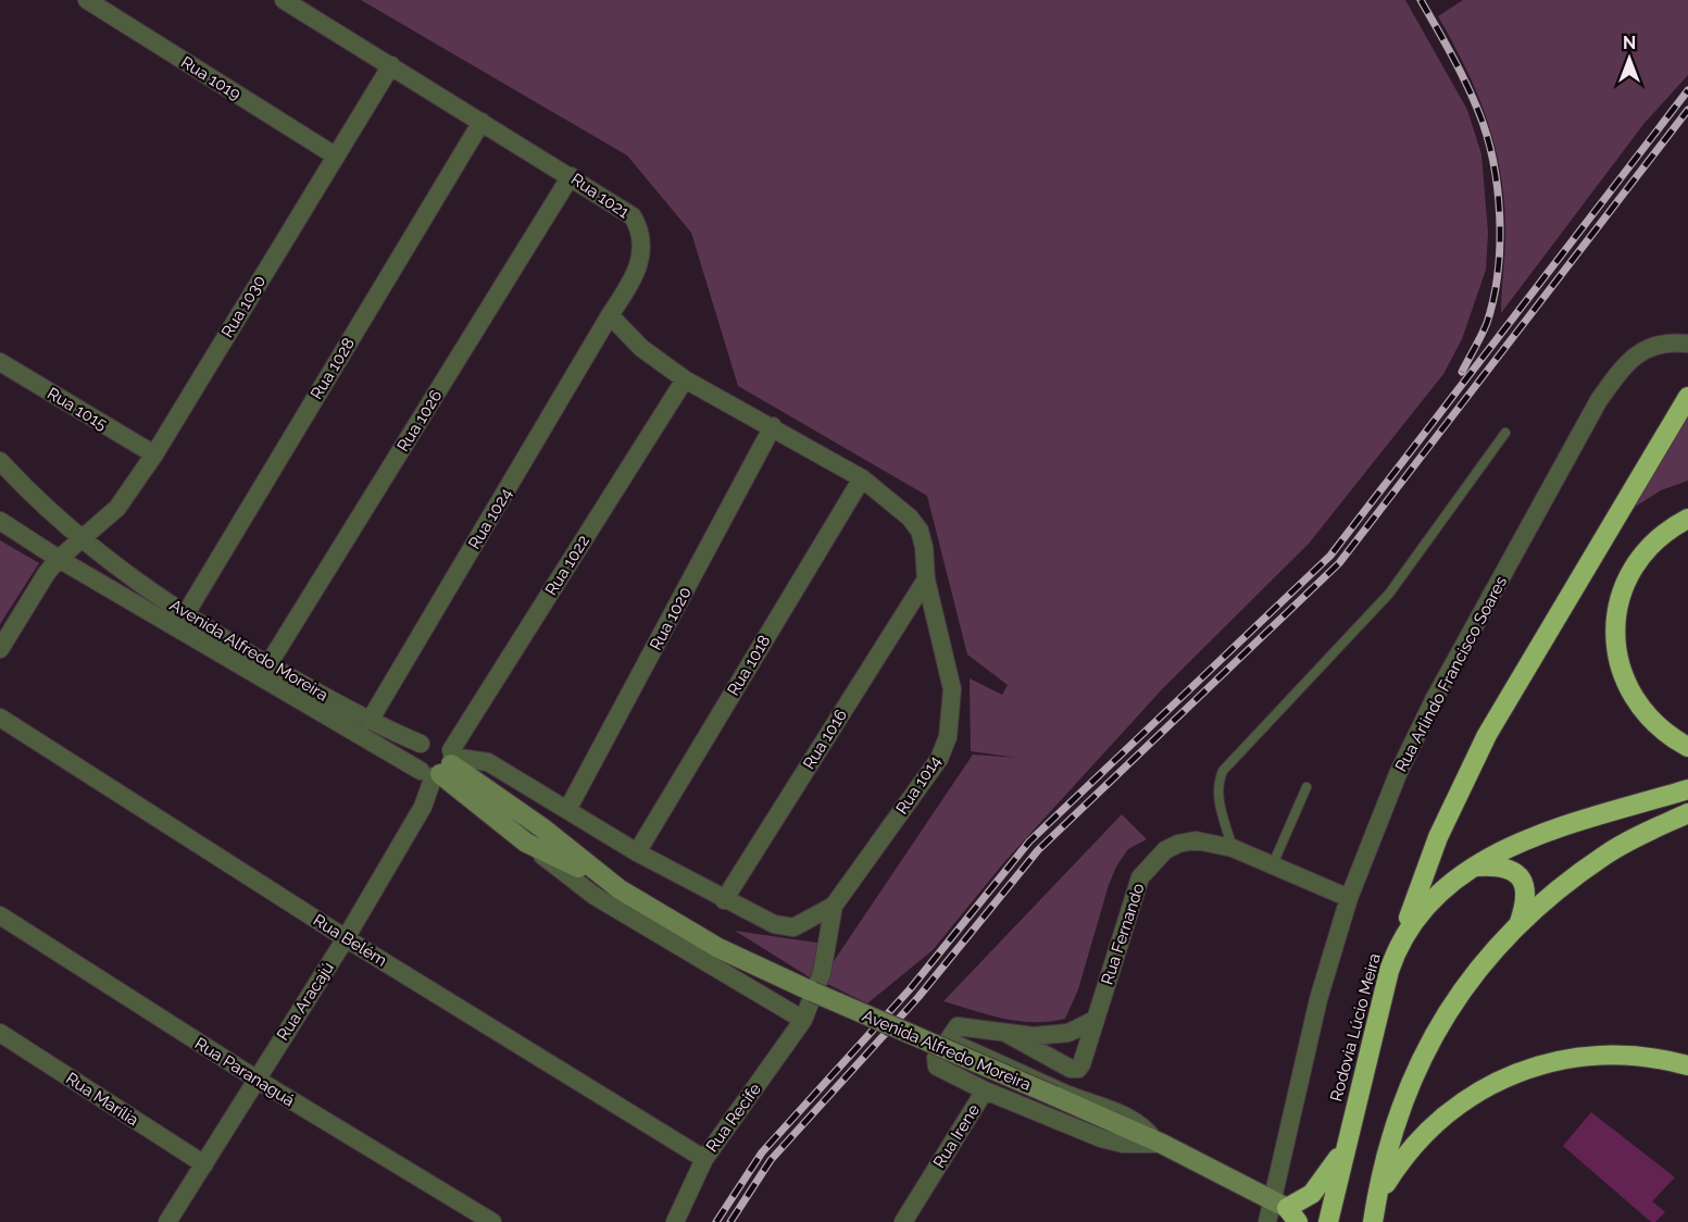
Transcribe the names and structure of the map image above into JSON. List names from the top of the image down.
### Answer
{
  "streets": {
    "highway": ["Rodovia Lúcio Meira"],
    "street": [
      "Rua 1019",
      "Rua 1021",
      "Rua 1030",
      "Rua 1028",
      "Rua 1015",
      "Rua 1026",
      "Rua 1024",
      "Rua 1022",
      "Rua 1020",
      "Avenida Alfredo Moreira",
      "Rua 1018",
      "Rua Arlindo Francisco Soares",
      "Rua 1016",
      "Rua 1014",
      "Rua Fernando",
      "Rua Belém",
      "Rua Aracajú",
      "Rua Paranaguá",
      "Rua Marília",
      "Rua Recife",
      "Rua Irene"
    ]
  },
  "crossings": [
    ["Rua 1019", "Rua 1030"],
    ["Rua 1021", "Rua 1030"],
    ["Rua 1021", "Rua 1028"],
    ["Rua 1021", "Rua 1026"],
    ["Rua 1021", "Rua 1024"],
    ["Rua 1030", "Rua 1015"],
    ["Rua 1030", "Avenida Alfredo Moreira"],
    ["Rua 1028", "Avenida Alfredo Moreira"],
    ["Rua 1026", "Avenida Alfredo Moreira"],
    ["Rua 1024", "Avenida Alfredo Moreira"],
    ["Rua 1022", "Avenida Alfredo Moreira"],
    ["Rua 1022", "Rua Aracajú"],
    ["Rua 1020", "Avenida Alfredo Moreira"],
    ["Avenida Alfredo Moreira", "Rua 1018"],
    ["Avenida Alfredo Moreira", "Rua Arlindo Francisco Soares"],
    ["Avenida Alfredo Moreira", "Rua 1016"],
    ["Avenida Alfredo Moreira", "Rua 1014"],
    ["Avenida Alfredo Moreira", "Rua Aracajú"],
    ["Avenida Alfredo Moreira", "Rua Recife"],
    ["Rua 1018", "Rua 1014"],
    ["Rua Arlindo Francisco Soares", "Rua Fernando"],
    ["Rua 1016", "Rua 1014"],
    ["Rua 1014", "Rua Recife"],
    ["Rua Belém", "Rua Aracajú"],
    ["Rua Belém", "Rua Recife"],
    ["Rua Aracajú", "Rua Paranaguá"],
    ["Rua Aracajú", "Rua Marília"]
  ],
  "north": "top"
}
